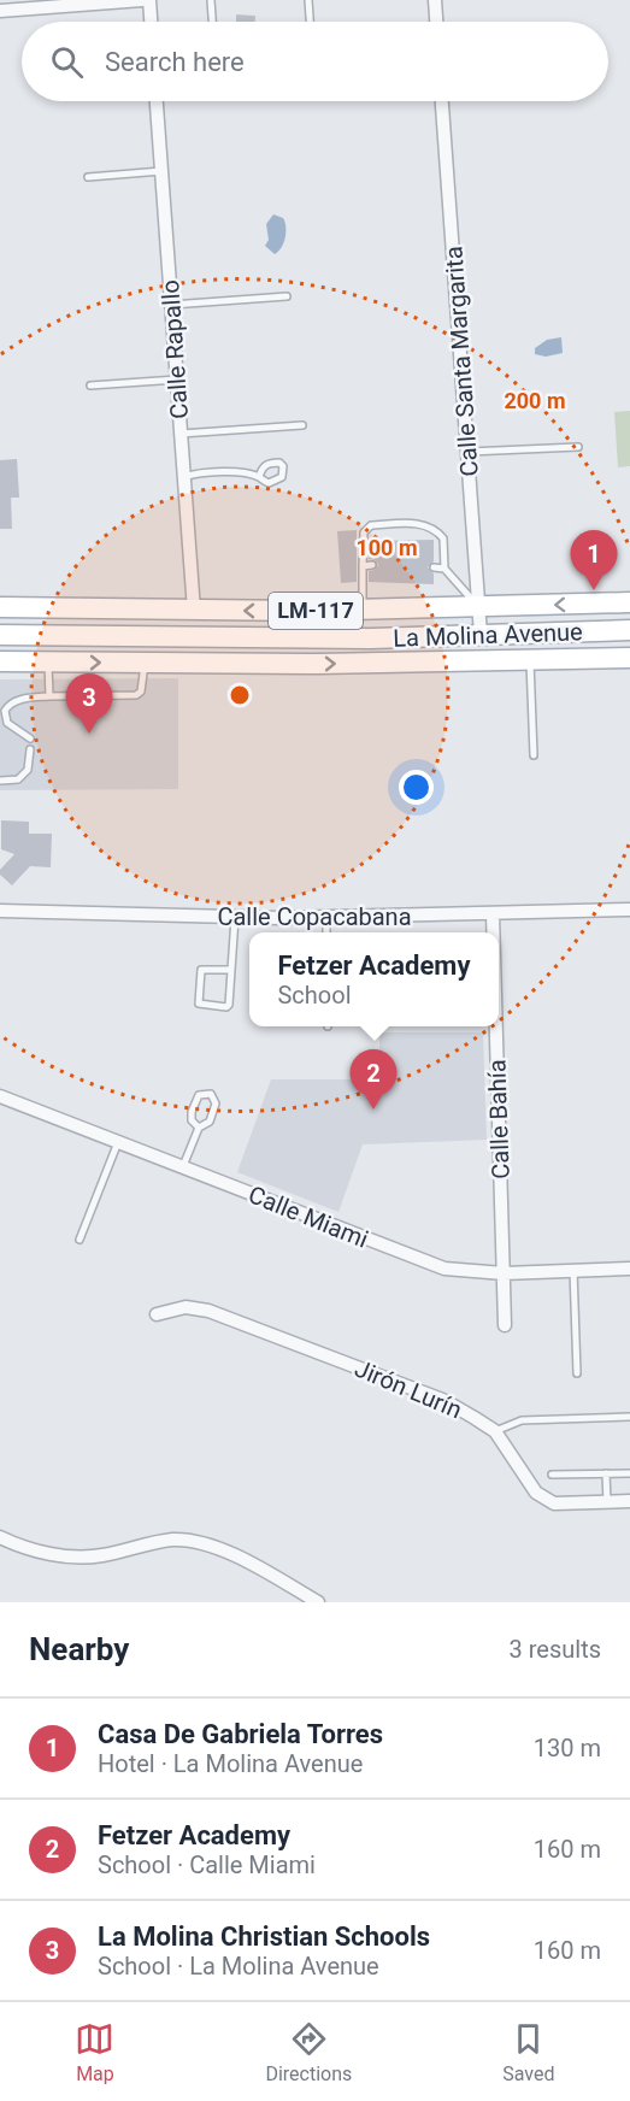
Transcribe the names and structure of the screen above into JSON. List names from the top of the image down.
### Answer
{
  "streets": {
    "main road": ["LM-117", "La Molina Avenue"],
    "street": [
      "Calle Rapallo",
      "Calle Santa Margarita",
      "Calle Copacabana",
      "Calle Bahía",
      "Calle Miami",
      "Jirón Lurín"
    ]
  },
  "crossings": [
    ["Calle Rapallo", "La Molina Avenue"],
    ["Calle Santa Margarita", "La Molina Avenue"],
    ["Calle Copacabana", "Calle Bahía"],
    ["Calle Bahía", "Calle Miami"]
  ],
  "page": {
    "search": "Search here",
    "pins": ["1", "3", "2"],
    "popup": ["Fetzer Academy", "School"],
    "heading": ["Nearby", "3 results"],
    "list": [
      {
        "mark": "1",
        "name": "Casa De Gabriela Torres",
        "note": "Hotel · La Molina Avenue",
        "value": "130 m"
      },
      {
        "mark": "2",
        "name": "Fetzer Academy",
        "note": "School · Calle Miami",
        "value": "160 m"
      },
      {
        "mark": "3",
        "name": "La Molina Christian Schools",
        "note": "School · La Molina Avenue",
        "value": "160 m"
      }
    ],
    "nav": ["Map", "Directions", "Saved"]
  },
  "rings": ["200 m", "100 m"]
}
